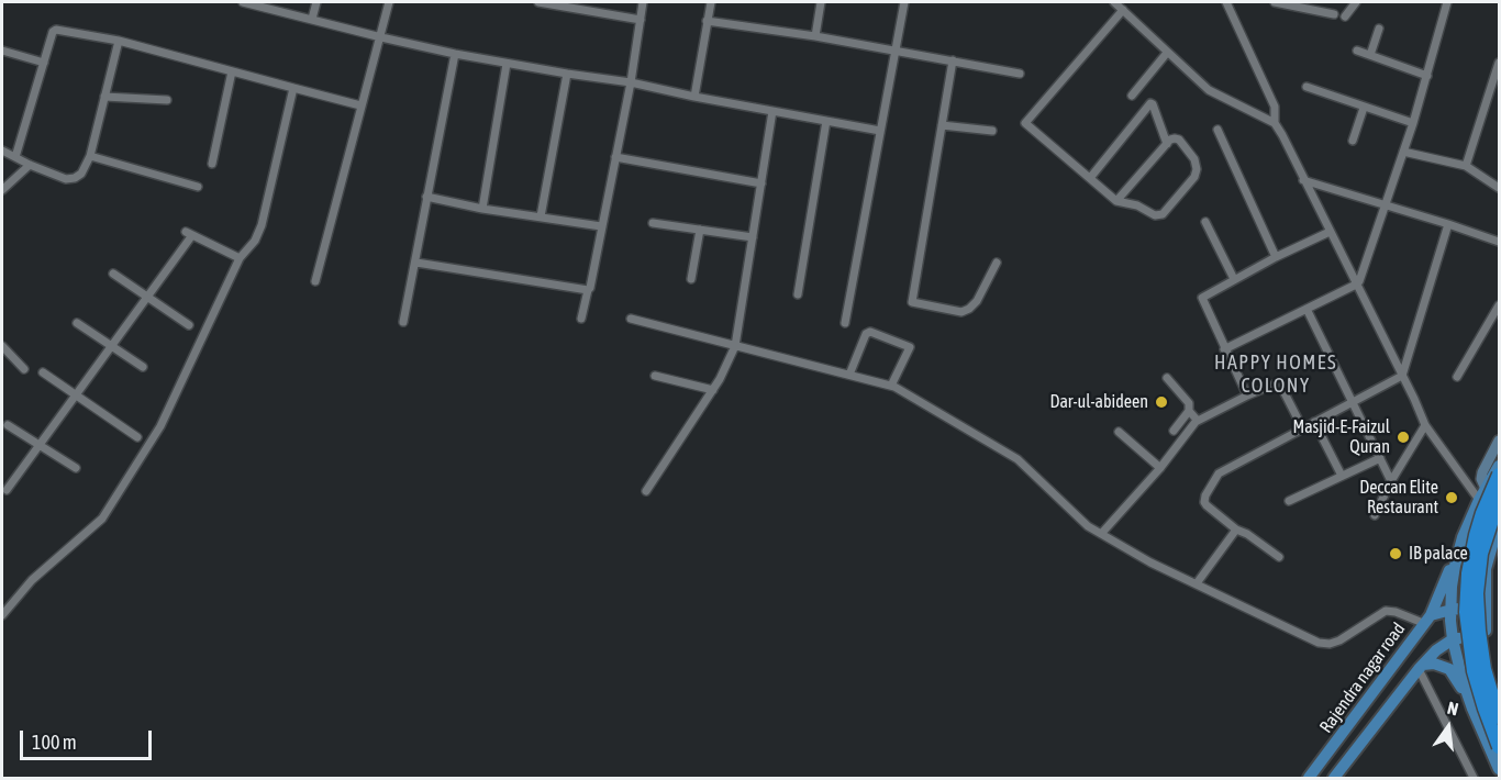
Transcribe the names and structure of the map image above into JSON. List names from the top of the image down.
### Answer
{
  "streets": {
    "main road": ["Rajendra nagar road"]
  },
  "districts": ["HAPPY HOMES COLONY"],
  "places": [
    "Dar-ul-abideen",
    "Masjid-E-Faizul Quran",
    "Deccan Elite Restaurant",
    "IB palace"
  ],
  "scale_bar": "100 m",
  "north": "top"
}
